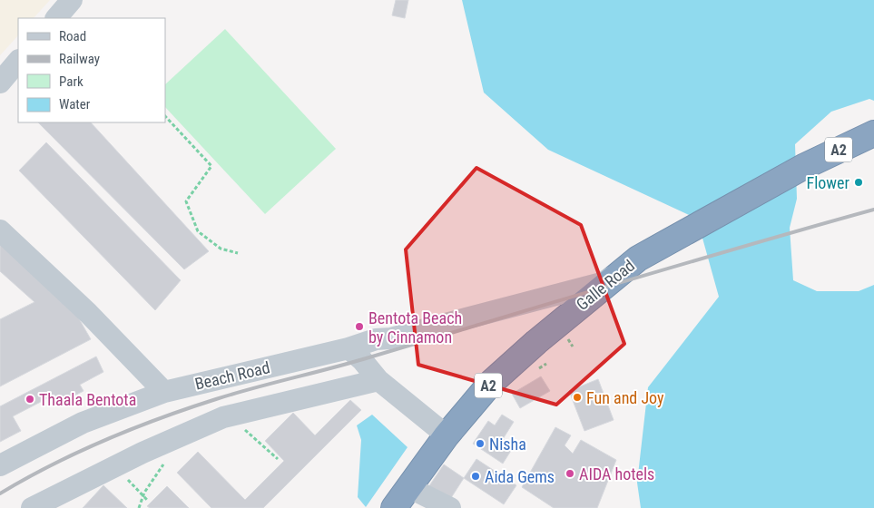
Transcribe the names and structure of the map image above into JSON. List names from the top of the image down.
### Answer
{
  "streets": {
    "highway": ["A2", "Galle Road"],
    "street": ["Beach Road"]
  },
  "crossings": [
    ["Galle Road", "Beach Road"]
  ],
  "places": [
    "Flower",
    "Bentota Beach by Cinnamon",
    "Fun and Joy",
    "Thaala Bentota",
    "Nisha",
    "AIDA hotels",
    "Aida Gems"
  ],
  "legend": [
    "Road",
    "Railway",
    "Park",
    "Water"
  ]
}
